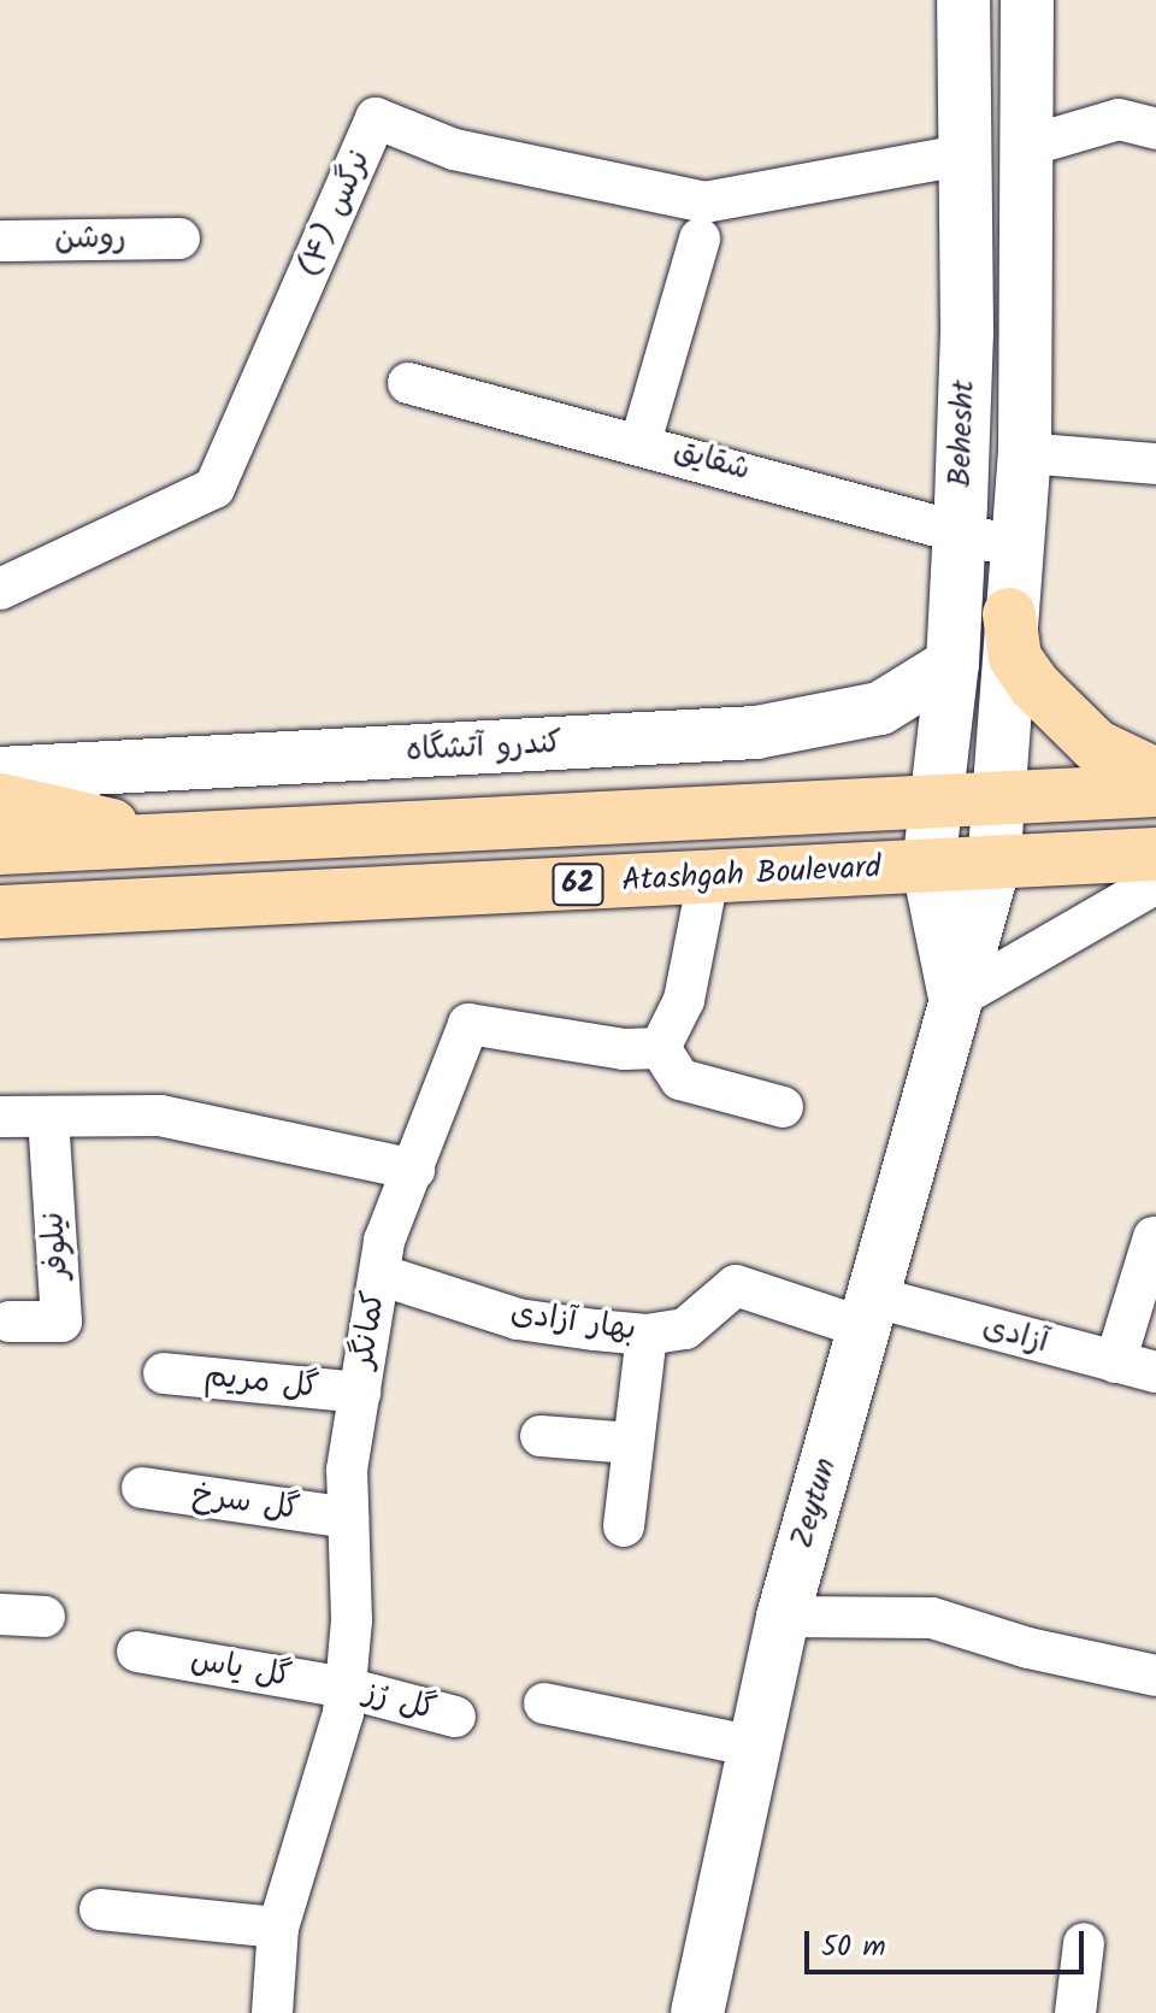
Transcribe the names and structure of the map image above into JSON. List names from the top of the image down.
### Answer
{
  "streets": {
    "main road": [
      "Behesht",
      "کندرو آتشگاه",
      "Atashgah Boulevard",
      "62",
      "Zeytun"
    ],
    "street": [
      "نرگس (۴)",
      "روشن",
      "شقایق",
      "نیلوفر",
      "بهار آزادی",
      "کمانگر",
      "آزادی",
      "گل مریم",
      "گل سرخ",
      "گل یاس",
      "گل رُز"
    ]
  },
  "crossings": [
    ["نرگس (۴)", "Behesht"],
    ["Behesht", "شقایق"],
    ["Behesht", "کندرو آتشگاه"],
    ["Behesht", "Atashgah Boulevard"],
    ["Behesht", "Zeytun"],
    ["Atashgah Boulevard", "Zeytun"],
    ["بهار آزادی", "کمانگر"],
    ["بهار آزادی", "آزادی"],
    ["بهار آزادی", "Zeytun"],
    ["کمانگر", "گل مریم"],
    ["کمانگر", "گل سرخ"],
    ["کمانگر", "گل یاس"],
    ["کمانگر", "گل رُز"],
    ["آزادی", "Zeytun"],
    ["گل یاس", "گل رُز"]
  ],
  "scale_bar": "50 m"
}
